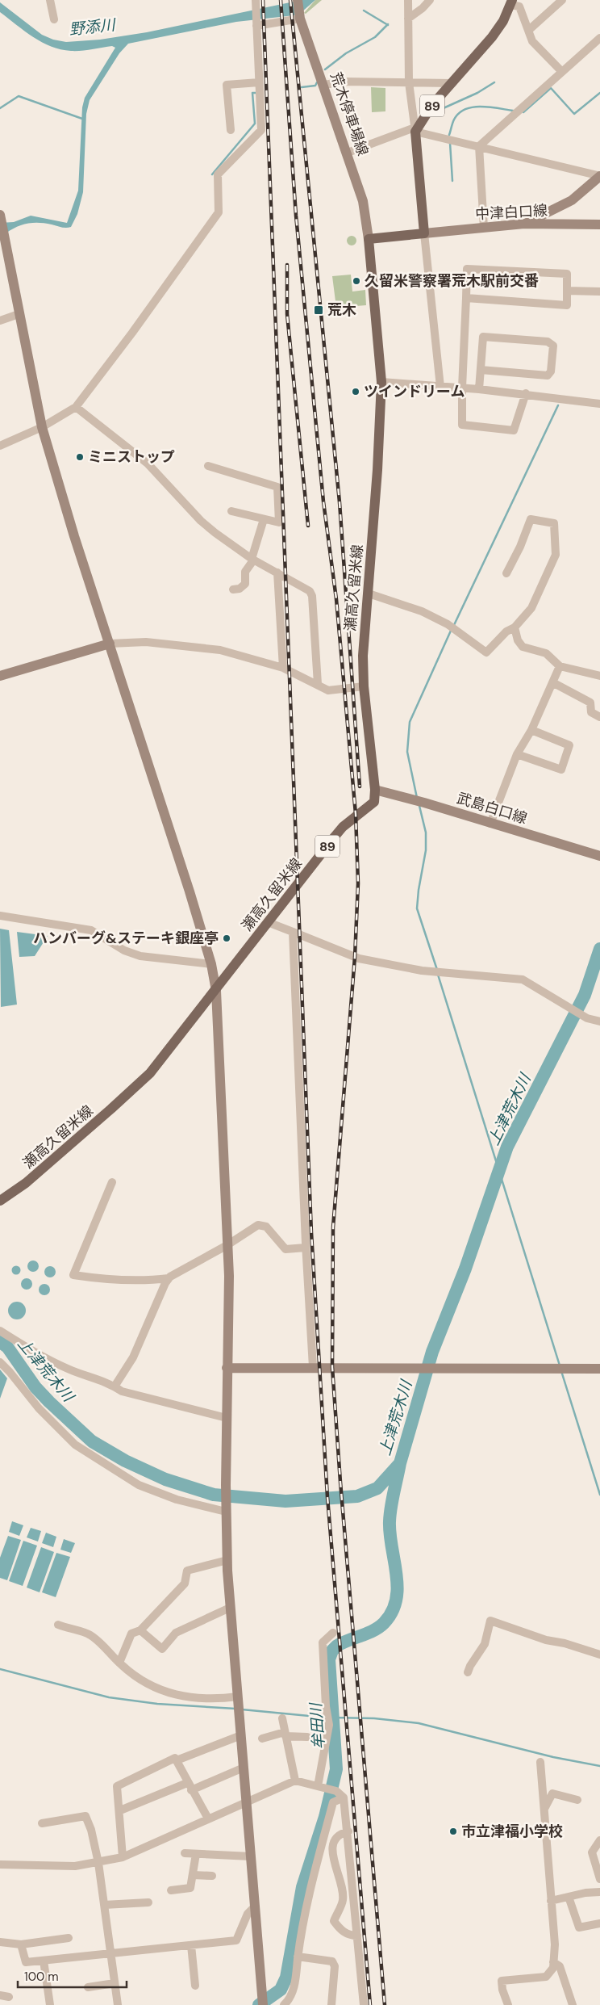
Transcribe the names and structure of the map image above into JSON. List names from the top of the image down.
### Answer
{
  "streets": {
    "main road": ["89", "瀬高久留米線"],
    "street": ["荒木停車場線", "中津白口線", "武島白口線"]
  },
  "crossings": [
    ["89", "中津白口線"],
    ["荒木停車場線", "瀬高久留米線"],
    ["瀬高久留米線", "武島白口線"]
  ],
  "water": ["野添川", "上津荒木川", "牟田川"],
  "places": {
    "other": [
      "久留米警察署荒木駅前交番",
      "ツインドリーム",
      "ミニストップ",
      "ハンバーグ&ステーキ銀座亭",
      "市立津福小学校"
    ],
    "transit": ["荒木"]
  },
  "scale_bar": "100 m"
}
